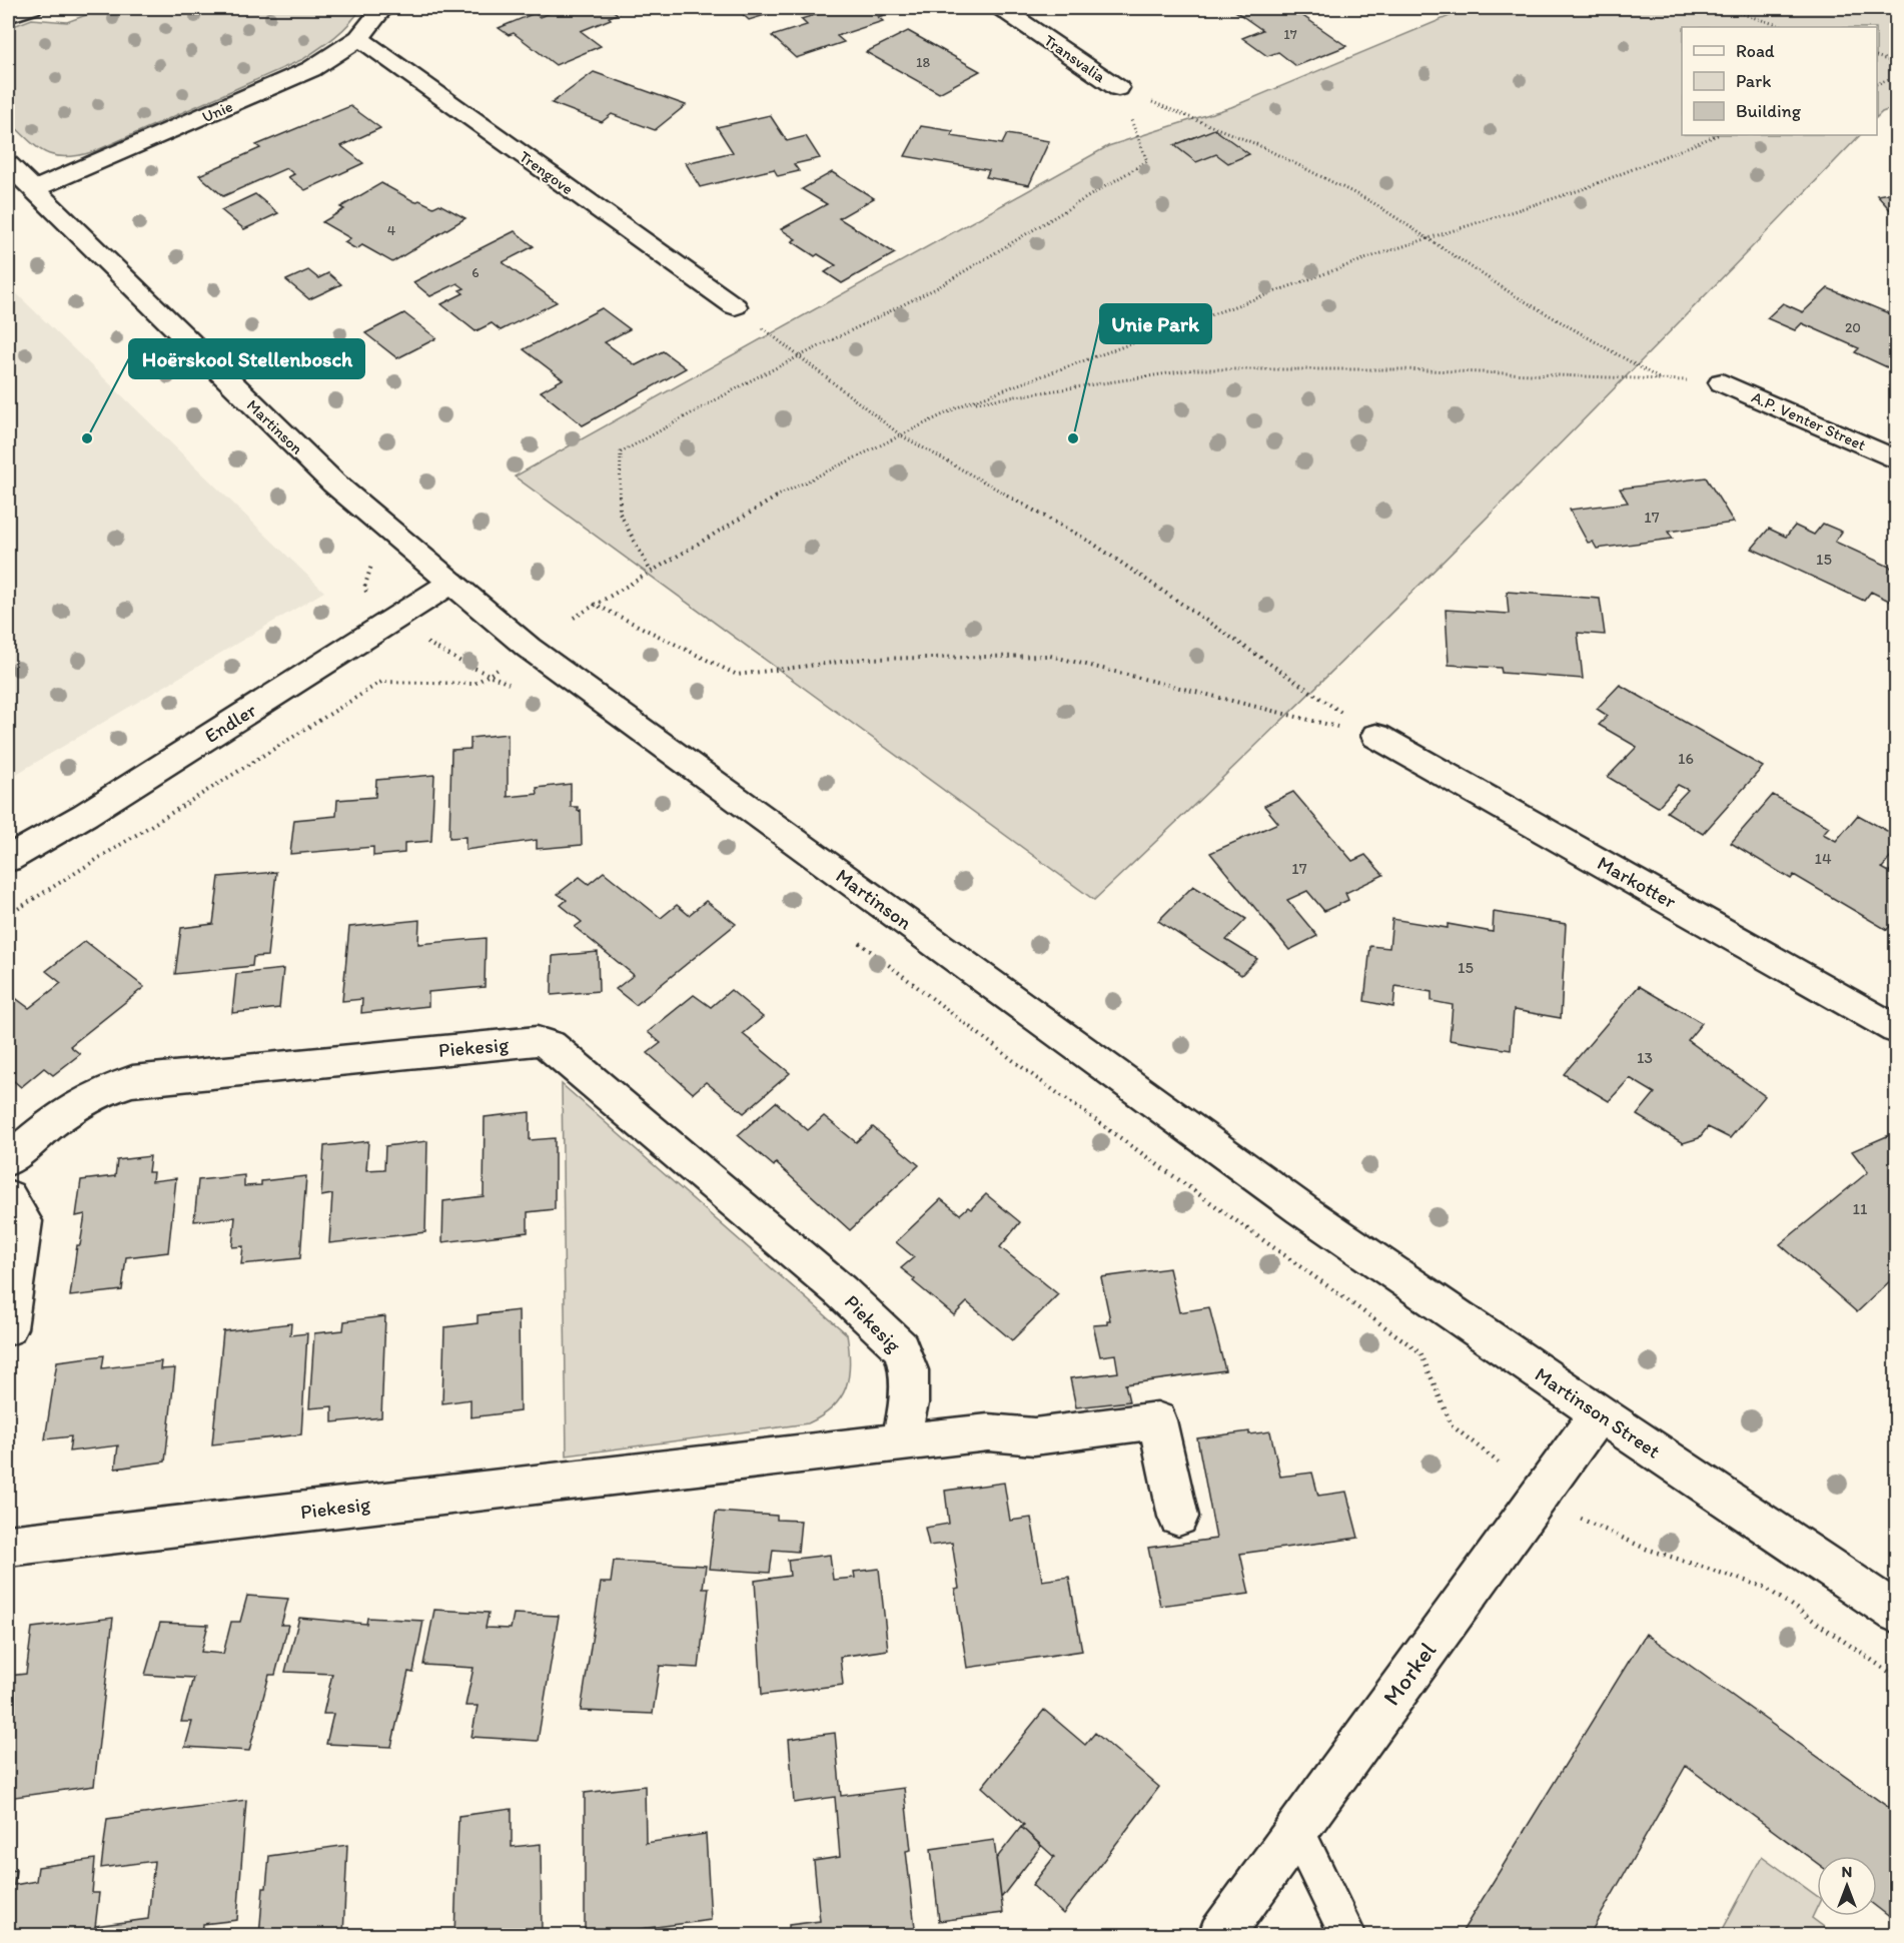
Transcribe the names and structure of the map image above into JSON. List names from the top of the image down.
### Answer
{
  "streets": {
    "street": [
      "Transvalia",
      "Unie",
      "Trengove",
      "A.P. Venter Street",
      "Martinson",
      "Endler",
      "Markotter",
      "Piekesig",
      "Martinson Street",
      "Morkel"
    ]
  },
  "crossings": [
    ["Unie", "Trengove"],
    ["Unie", "Martinson"],
    ["Martinson", "Endler"],
    ["Martinson", "Martinson Street"],
    ["Martinson Street", "Morkel"]
  ],
  "places": ["Hoërskool Stellenbosch", "Unie Park"],
  "house_numbers": [
    "17",
    "18",
    "4",
    "6",
    "20",
    "17",
    "15",
    "16",
    "14",
    "17",
    "15",
    "13",
    "11"
  ],
  "legend": ["Road", "Park", "Building"],
  "north": "top"
}
